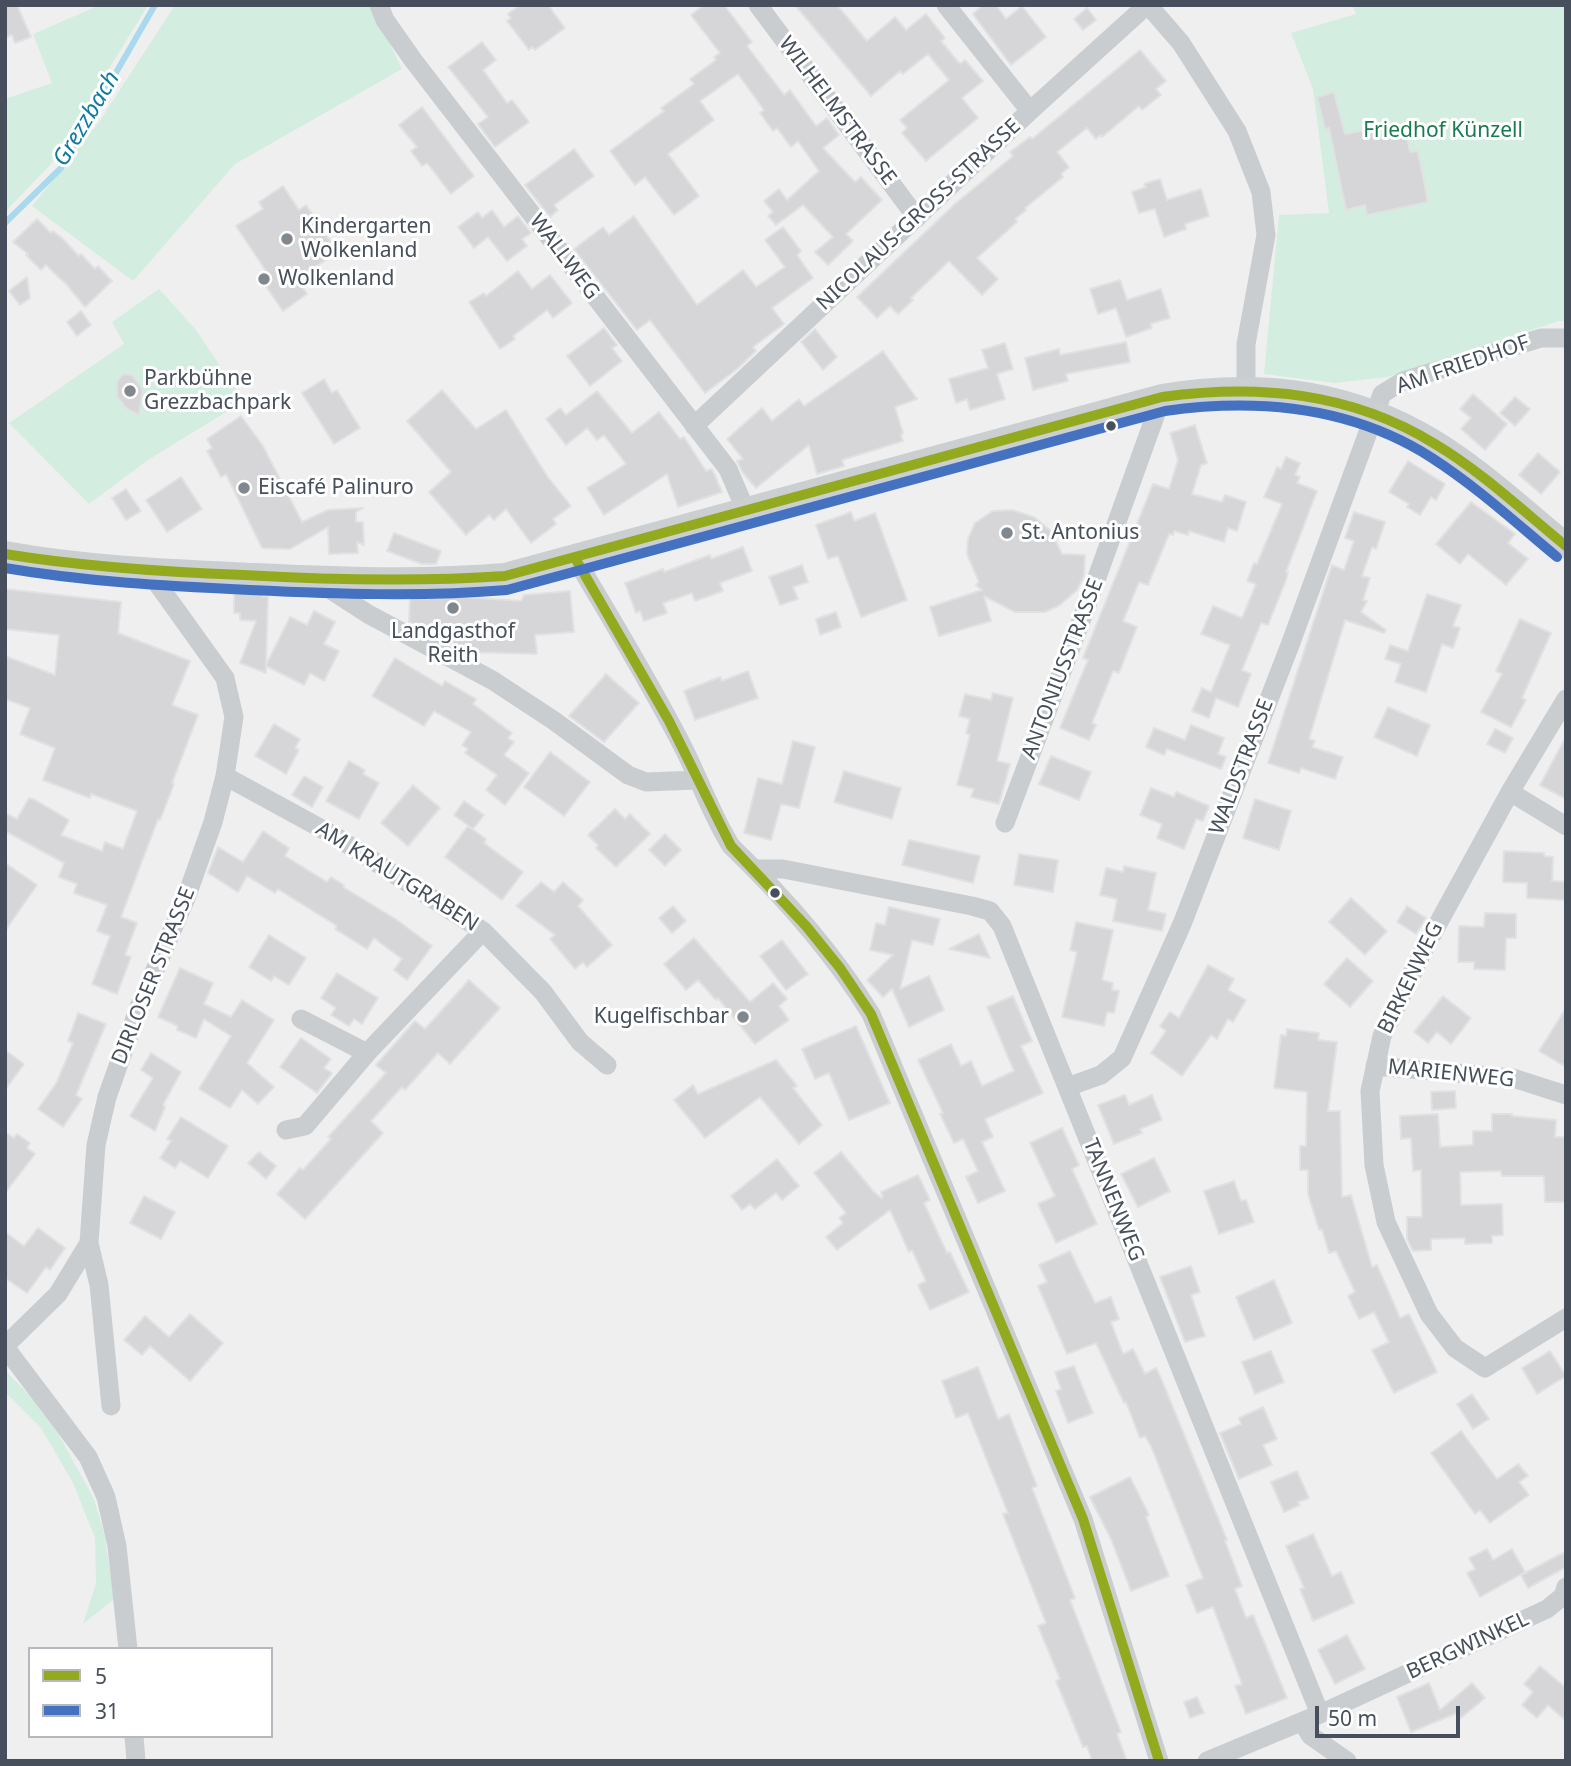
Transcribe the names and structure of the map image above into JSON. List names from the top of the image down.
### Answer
{
  "streets": {
    "street": [
      "WILHELMSTRASSE",
      "NICOLAUS-GROSS-STRASSE",
      "WALLWEG",
      "AM FRIEDHOF",
      "ANTONIUSSTRASSE",
      "WALDSTRASSE",
      "AM KRAUTGRABEN",
      "DIRLOSER STRASSE",
      "BIRKENWEG",
      "MARIENWEG",
      "TANNENWEG",
      "BERGWINKEL"
    ]
  },
  "crossings": [
    ["WILHELMSTRASSE", "NICOLAUS-GROSS-STRASSE"],
    ["NICOLAUS-GROSS-STRASSE", "WALLWEG"],
    ["AM FRIEDHOF", "WALDSTRASSE"],
    ["WALDSTRASSE", "TANNENWEG"],
    ["AM KRAUTGRABEN", "DIRLOSER STRASSE"],
    ["BIRKENWEG", "MARIENWEG"],
    ["TANNENWEG", "BERGWINKEL"]
  ],
  "water": ["Grezzbach"],
  "parks": ["Friedhof Künzell"],
  "places": [
    "Kindergarten Wolkenland",
    "Wolkenland",
    "Parkbühne Grezzbachpark",
    "Eiscafé Palinuro",
    "St. Antonius",
    "Landgasthof Reith",
    "Kugelfischbar"
  ],
  "lines": ["transit line 5", "transit line 31"],
  "legend": ["5", "31"],
  "scale_bar": "50 m"
}
